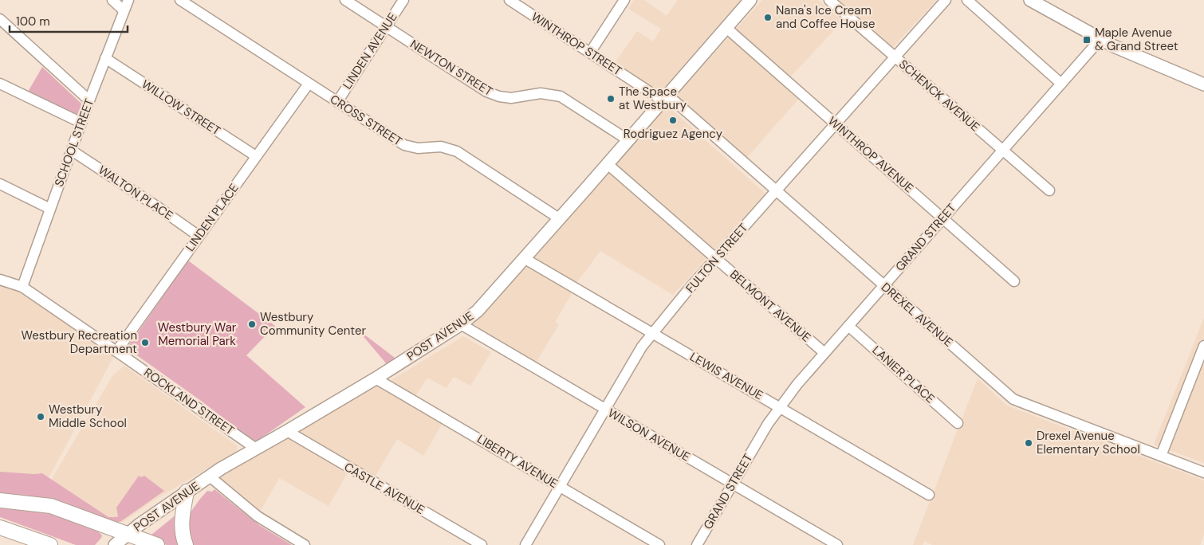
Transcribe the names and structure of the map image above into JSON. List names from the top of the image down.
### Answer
{
  "streets": {
    "main road": ["POST AVENUE"],
    "street": [
      "WINTHROP STREET",
      "LINDEN AVENUE",
      "NEWTON STREET",
      "SCHENCK AVENUE",
      "WILLOW STREET",
      "CROSS STREET",
      "SCHOOL STREET",
      "WINTHROP AVENUE",
      "WALTON PLACE",
      "LINDEN PLACE",
      "GRAND STREET",
      "FULTON STREET",
      "BELMONT AVENUE",
      "DREXEL AVENUE",
      "LANIER PLACE",
      "LEWIS AVENUE",
      "ROCKLAND STREET",
      "WILSON AVENUE",
      "LIBERTY AVENUE",
      "CASTLE AVENUE"
    ]
  },
  "crossings": [
    ["WINTHROP STREET", "DREXEL AVENUE"],
    ["WINTHROP STREET", "POST AVENUE"],
    ["LINDEN AVENUE", "NEWTON STREET"],
    ["LINDEN AVENUE", "CROSS STREET"],
    ["NEWTON STREET", "POST AVENUE"],
    ["SCHENCK AVENUE", "GRAND STREET"],
    ["SCHENCK AVENUE", "FULTON STREET"],
    ["WILLOW STREET", "SCHOOL STREET"],
    ["WILLOW STREET", "LINDEN PLACE"],
    ["CROSS STREET", "LINDEN PLACE"],
    ["CROSS STREET", "POST AVENUE"],
    ["SCHOOL STREET", "WALTON PLACE"],
    ["SCHOOL STREET", "ROCKLAND STREET"],
    ["WINTHROP AVENUE", "GRAND STREET"],
    ["WINTHROP AVENUE", "FULTON STREET"],
    ["WINTHROP AVENUE", "POST AVENUE"],
    ["WALTON PLACE", "LINDEN PLACE"],
    ["LINDEN PLACE", "ROCKLAND STREET"],
    ["GRAND STREET", "BELMONT AVENUE"],
    ["GRAND STREET", "DREXEL AVENUE"],
    ["GRAND STREET", "LANIER PLACE"],
    ["GRAND STREET", "LEWIS AVENUE"],
    ["GRAND STREET", "WILSON AVENUE"],
    ["FULTON STREET", "BELMONT AVENUE"],
    ["FULTON STREET", "DREXEL AVENUE"],
    ["FULTON STREET", "LEWIS AVENUE"],
    ["FULTON STREET", "WILSON AVENUE"],
    ["FULTON STREET", "LIBERTY AVENUE"],
    ["BELMONT AVENUE", "POST AVENUE"],
    ["DREXEL AVENUE", "POST AVENUE"],
    ["POST AVENUE", "LEWIS AVENUE"],
    ["POST AVENUE", "ROCKLAND STREET"],
    ["POST AVENUE", "WILSON AVENUE"],
    ["POST AVENUE", "LIBERTY AVENUE"],
    ["POST AVENUE", "CASTLE AVENUE"]
  ],
  "parks": ["Westbury War Memorial Park"],
  "places": {
    "other": [
      "Nana's Ice Cream and Coffee House",
      "The Space at Westbury",
      "Rodriguez Agency",
      "Westbury Community Center",
      "Westbury Recreation Department",
      "Westbury Middle School",
      "Drexel Avenue Elementary School"
    ],
    "transit": ["Maple Avenue & Grand Street"]
  },
  "scale_bar": "100 m"
}
